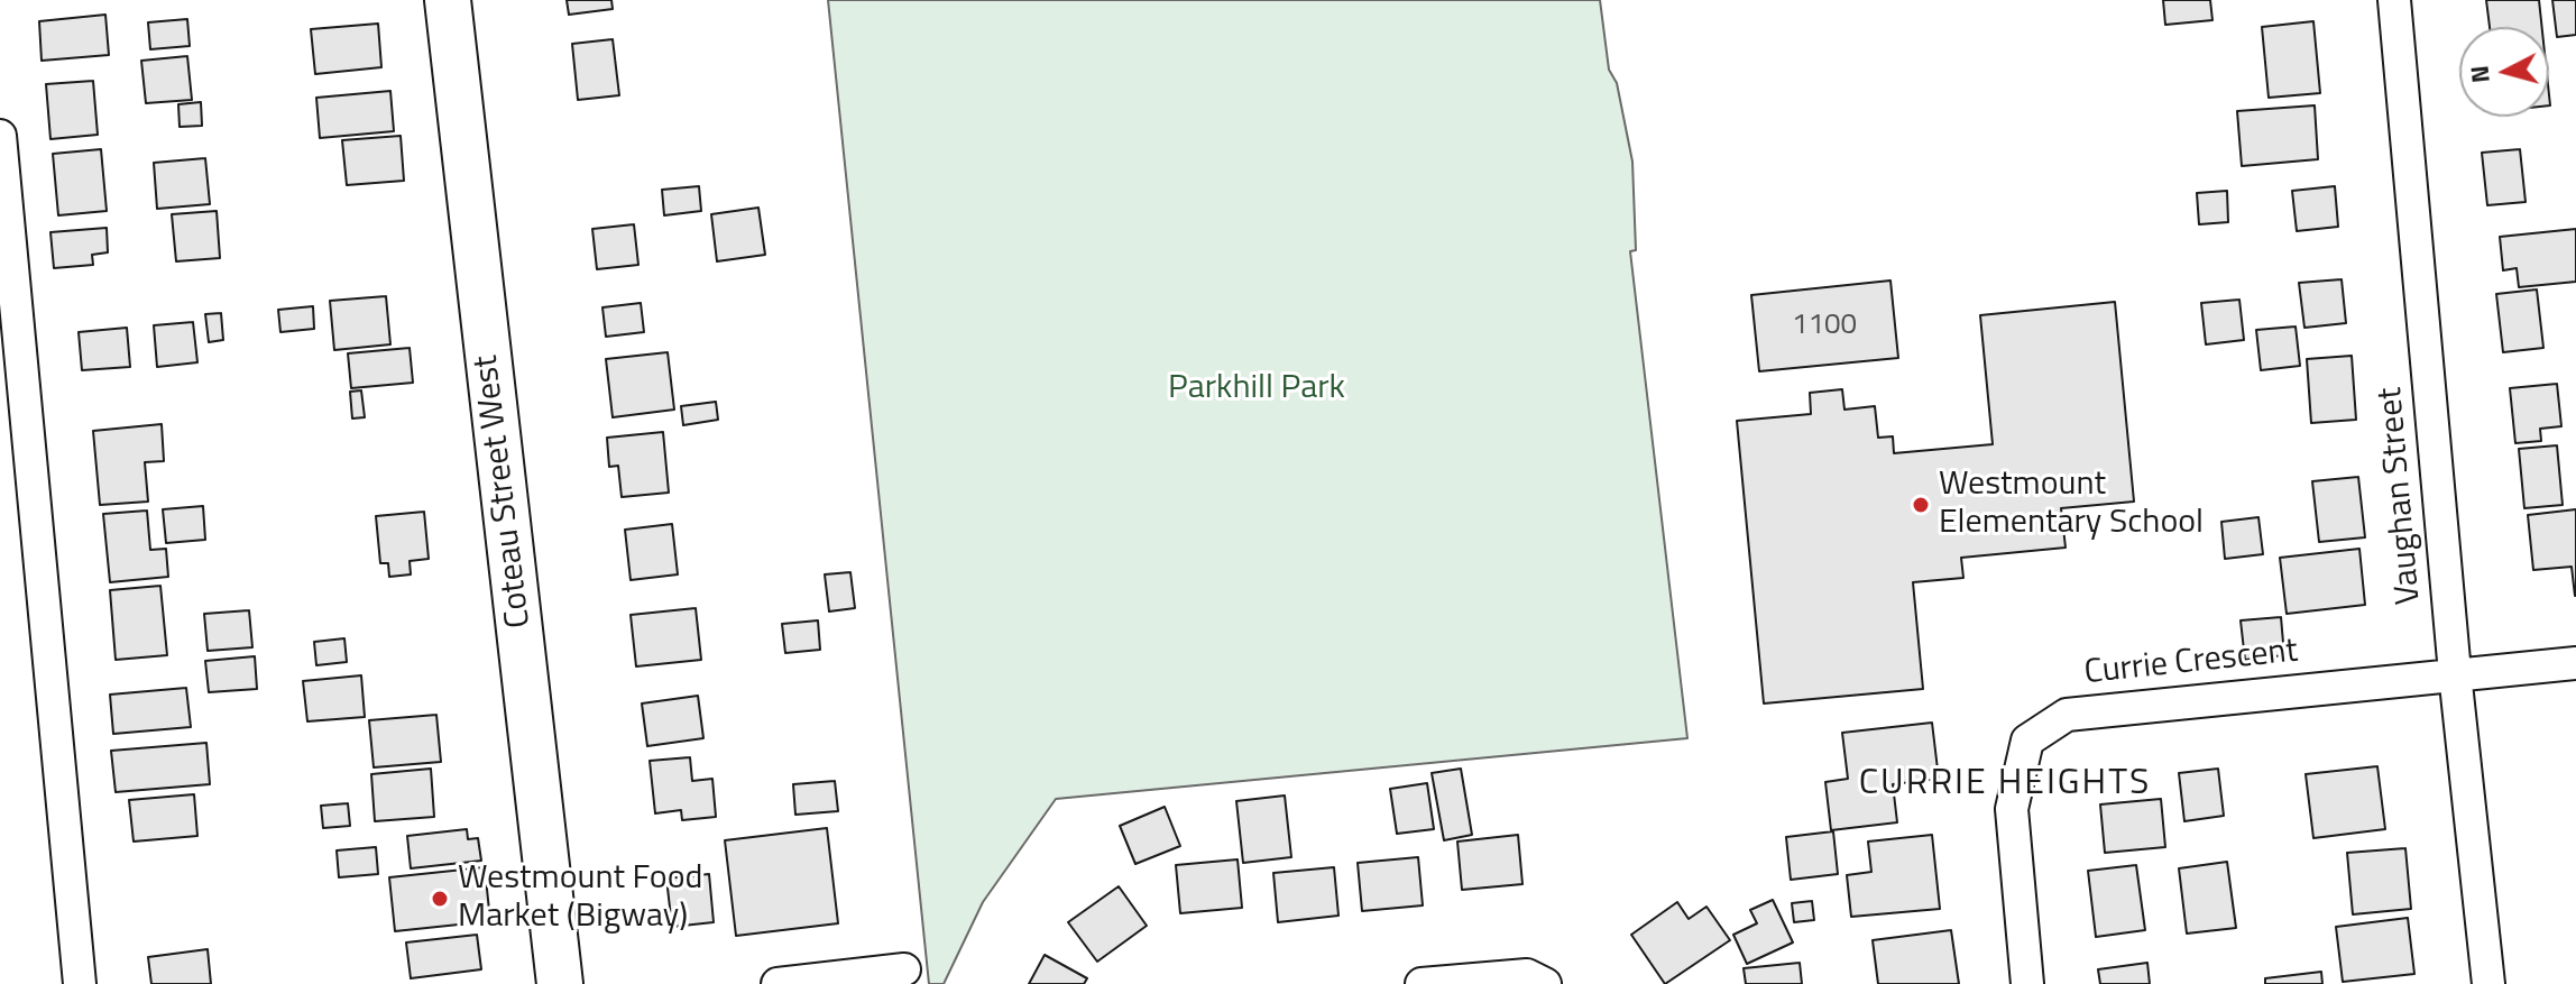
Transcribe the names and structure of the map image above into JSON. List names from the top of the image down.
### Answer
{
  "streets": {
    "street": ["Coteau Street West", "Vaughan Street", "Currie Crescent"]
  },
  "crossings": [
    ["Vaughan Street", "Currie Crescent"]
  ],
  "districts": ["CURRIE HEIGHTS"],
  "parks": ["Parkhill Park"],
  "places": ["Westmount Elementary School", "Westmount Food Market (Bigway)"],
  "house_numbers": ["1100"],
  "north": "left"
}
